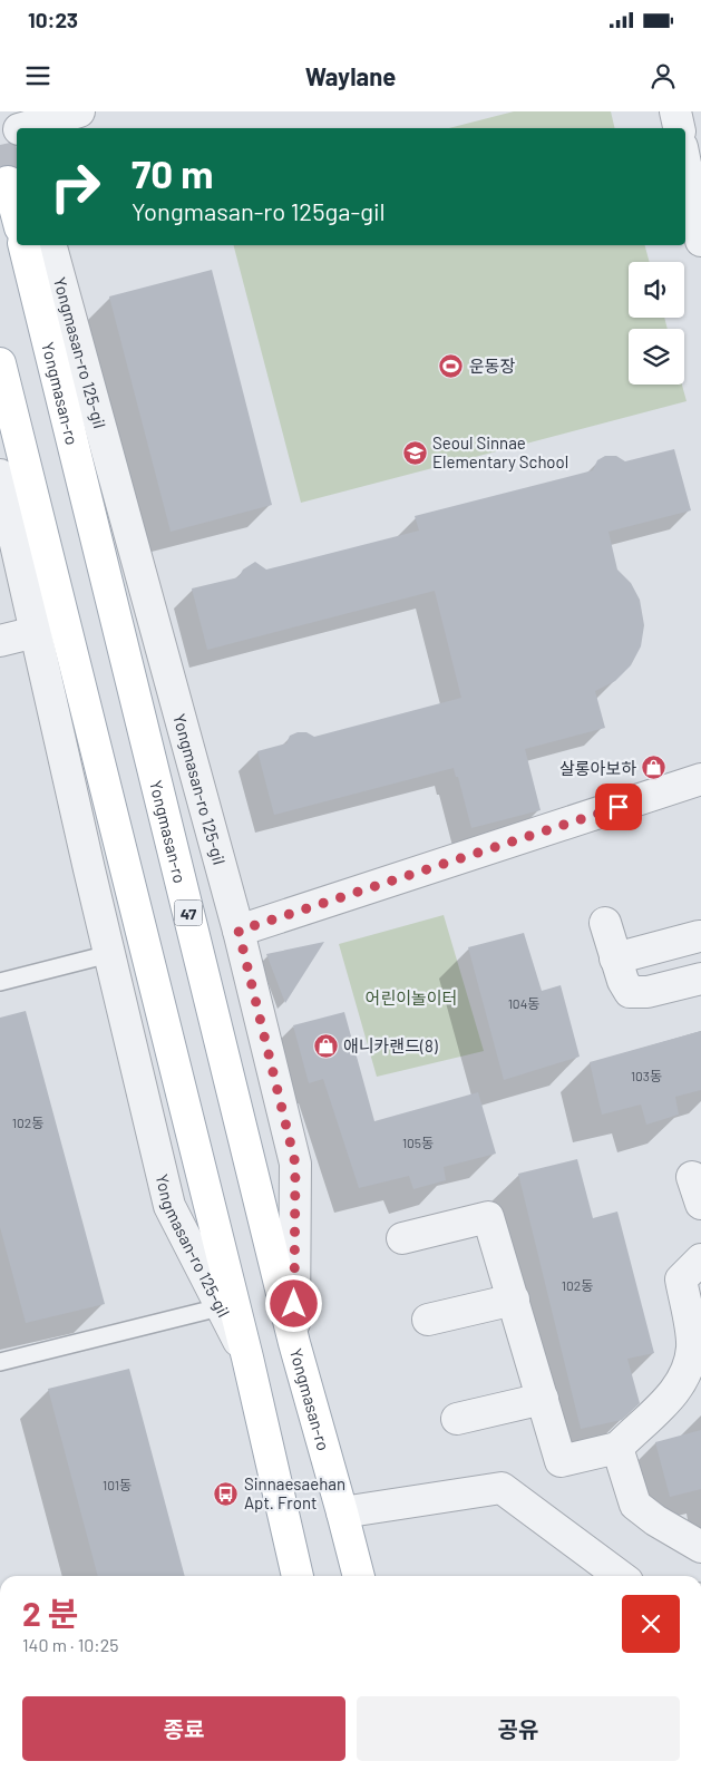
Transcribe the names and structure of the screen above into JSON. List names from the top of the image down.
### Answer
{
  "streets": {
    "main road": ["Yongmasan-ro", "47"],
    "street": ["Yongmasan-ro 125-gil"]
  },
  "crossings": [
    ["Yongmasan-ro 125-gil", "Yongmasan-ro"]
  ],
  "parks": ["어린이놀이터"],
  "places": {
    "sports": ["운동장"],
    "school or university": ["Seoul Sinnae Elementary School"],
    "shop": ["살롱아보하", "애니카랜드(8)"],
    "bus stop": ["Sinnaesaehan Apt. Front"]
  },
  "house_numbers": [
    "104동",
    "103동",
    "102동",
    "105동",
    "102동",
    "101동"
  ],
  "page": {
    "status": "10:23",
    "header": "Waylane",
    "turn": ["70 m", "Yongmasan-ro 125ga-gil"],
    "heading": ["2 분", "140 m · 10:25"],
    "buttons": ["종료", "공유"]
  }
}
